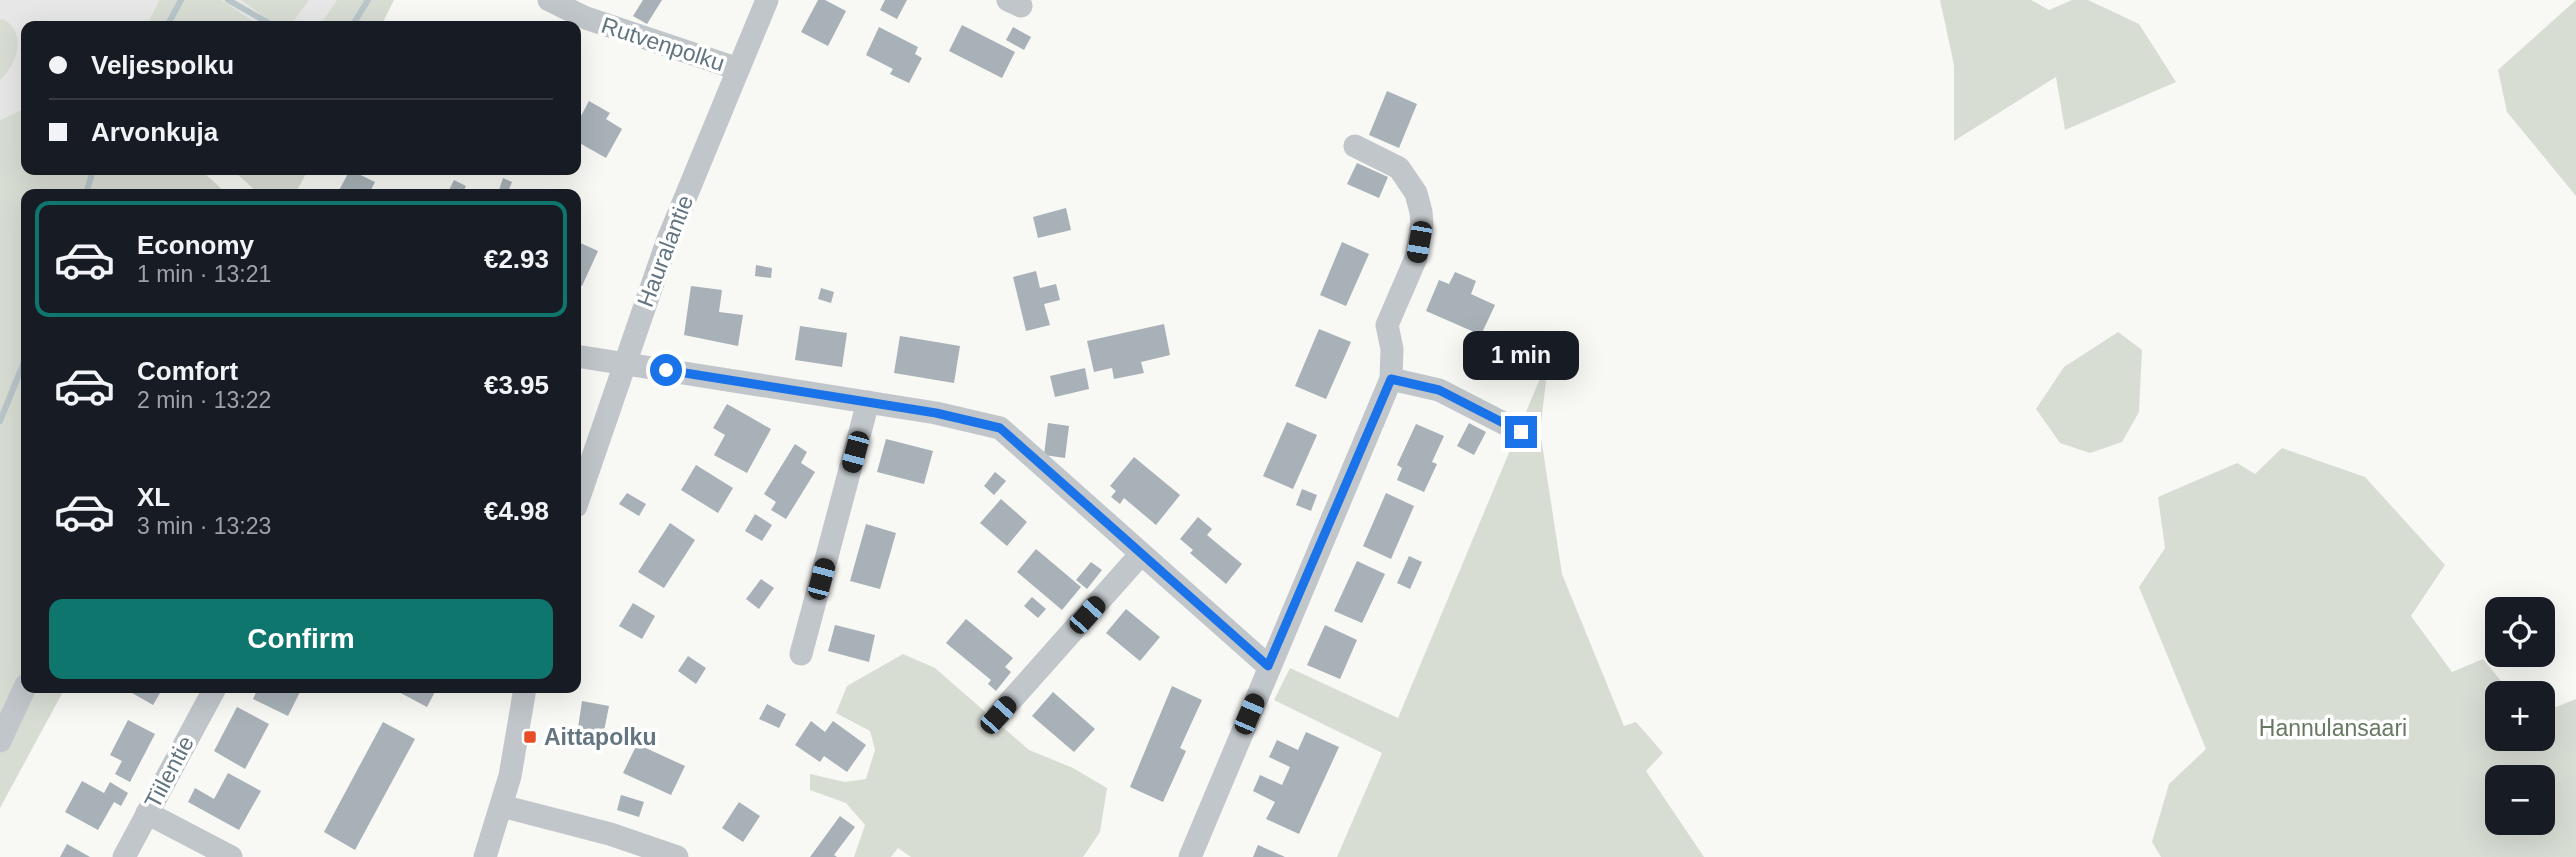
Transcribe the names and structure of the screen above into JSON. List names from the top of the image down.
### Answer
{
  "streets": {
    "street": ["Rutvenpolku", "Hauralantie", "Tiilentie"]
  },
  "crossings": [
    ["Rutvenpolku", "Hauralantie"]
  ],
  "parks": ["Hannulansaari"],
  "places": {
    "transit": ["Aittapolku"]
  },
  "page": {
    "banner": ["Veljespolku", "Arvonkuja"],
    "list": [
      {
        "name": "Economy",
        "note": "1 min · 13:21",
        "value": "€2.93"
      },
      {
        "name": "Comfort",
        "note": "2 min · 13:22",
        "value": "€3.95"
      },
      {
        "name": "XL",
        "note": "3 min · 13:23",
        "value": "€4.98"
      }
    ],
    "bubble": "1 min",
    "buttons": "Confirm",
    "map_buttons": ["+", "−"]
  }
}
